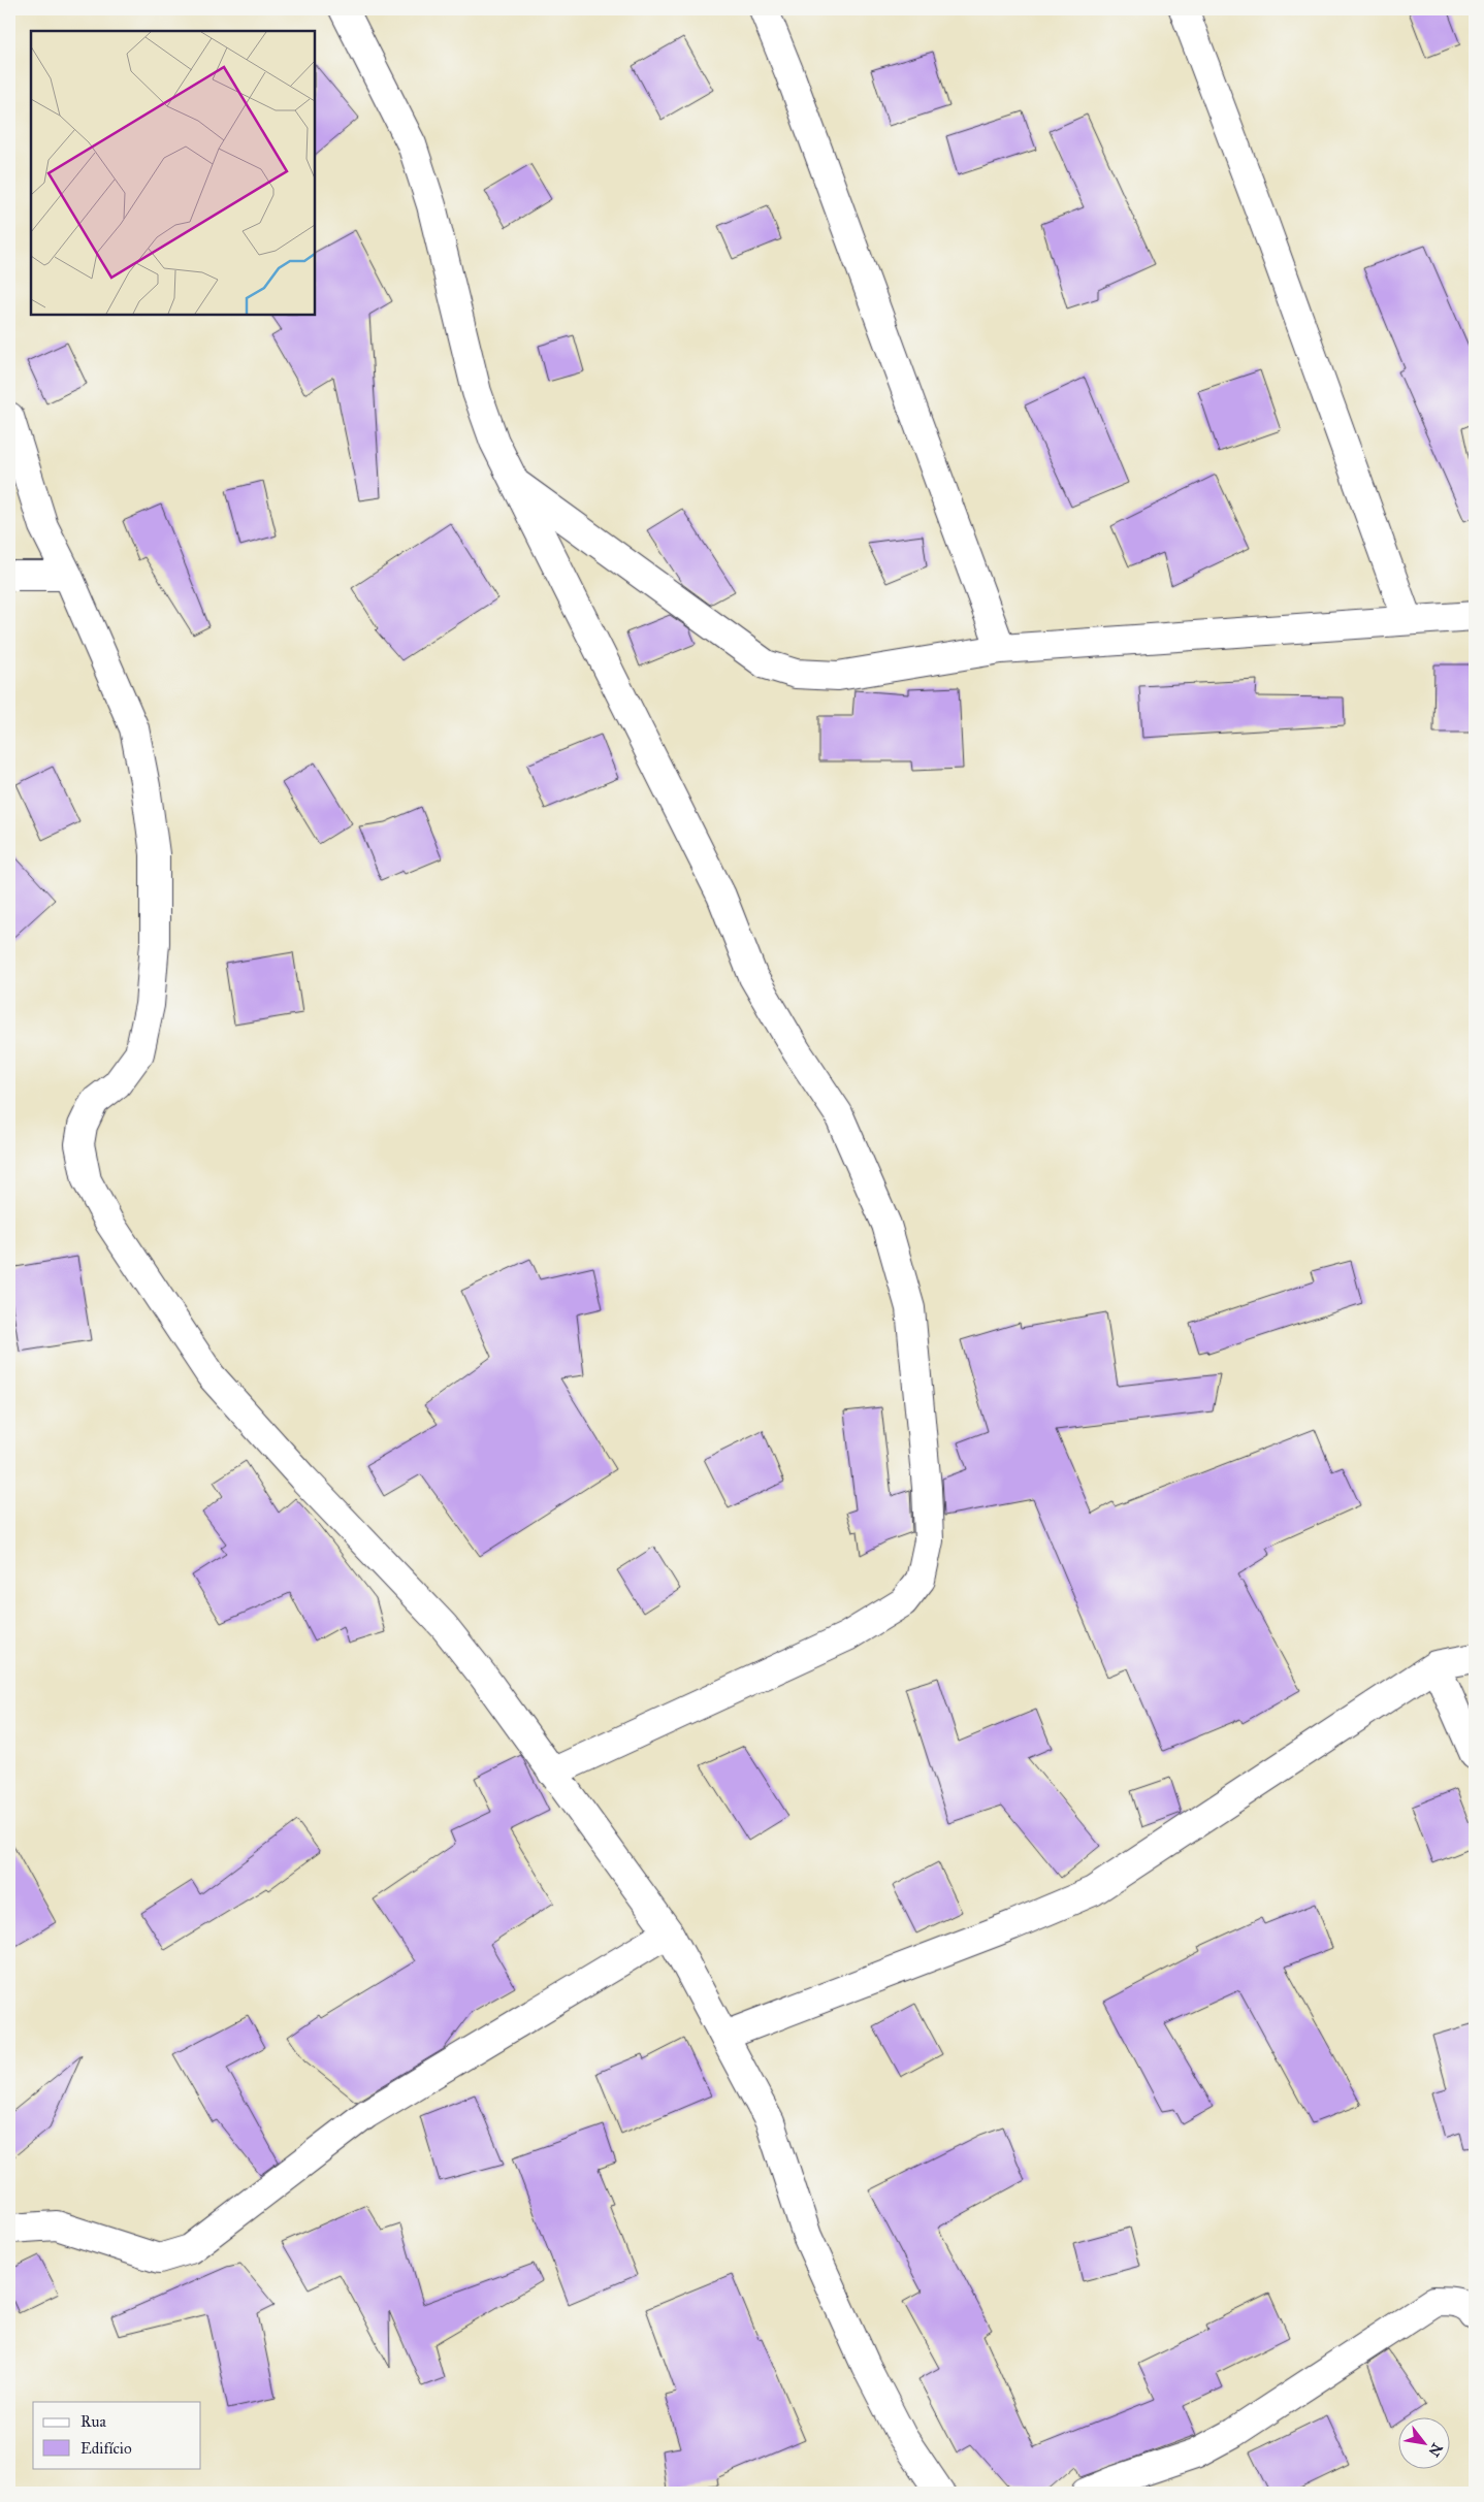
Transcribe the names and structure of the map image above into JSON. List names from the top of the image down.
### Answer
{
  "legend": ["Rua", "Edifício"],
  "north": "bottom right"
}
